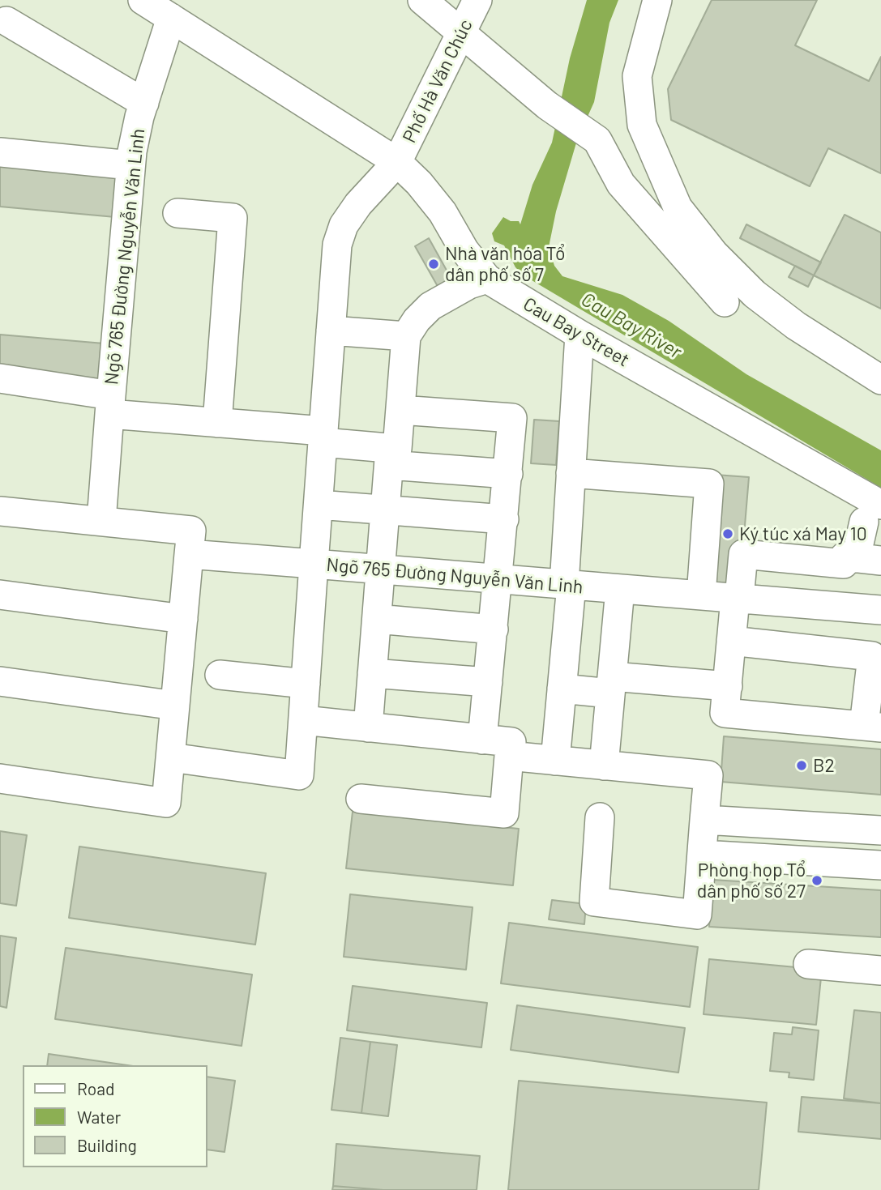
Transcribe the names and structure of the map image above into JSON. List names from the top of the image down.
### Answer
{
  "streets": {
    "street": ["Phố Hà Văn Chúc", "Ngõ 765 Đường Nguyễn Văn Linh", "Cau Bay Street"]
  },
  "crossings": [
    ["Phố Hà Văn Chúc", "Ngõ 765 Đường Nguyễn Văn Linh"],
    ["Phố Hà Văn Chúc", "Cau Bay Street"],
    ["Ngõ 765 Đường Nguyễn Văn Linh", "Cau Bay Street"]
  ],
  "water": ["Cau Bay River"],
  "places": [
    "Nhà văn hóa Tổ dân phố số 7",
    "Ký túc xá May 10",
    "B2",
    "Phòng họp Tổ dân phố số 27"
  ],
  "legend": ["Road", "Water", "Building"]
}
